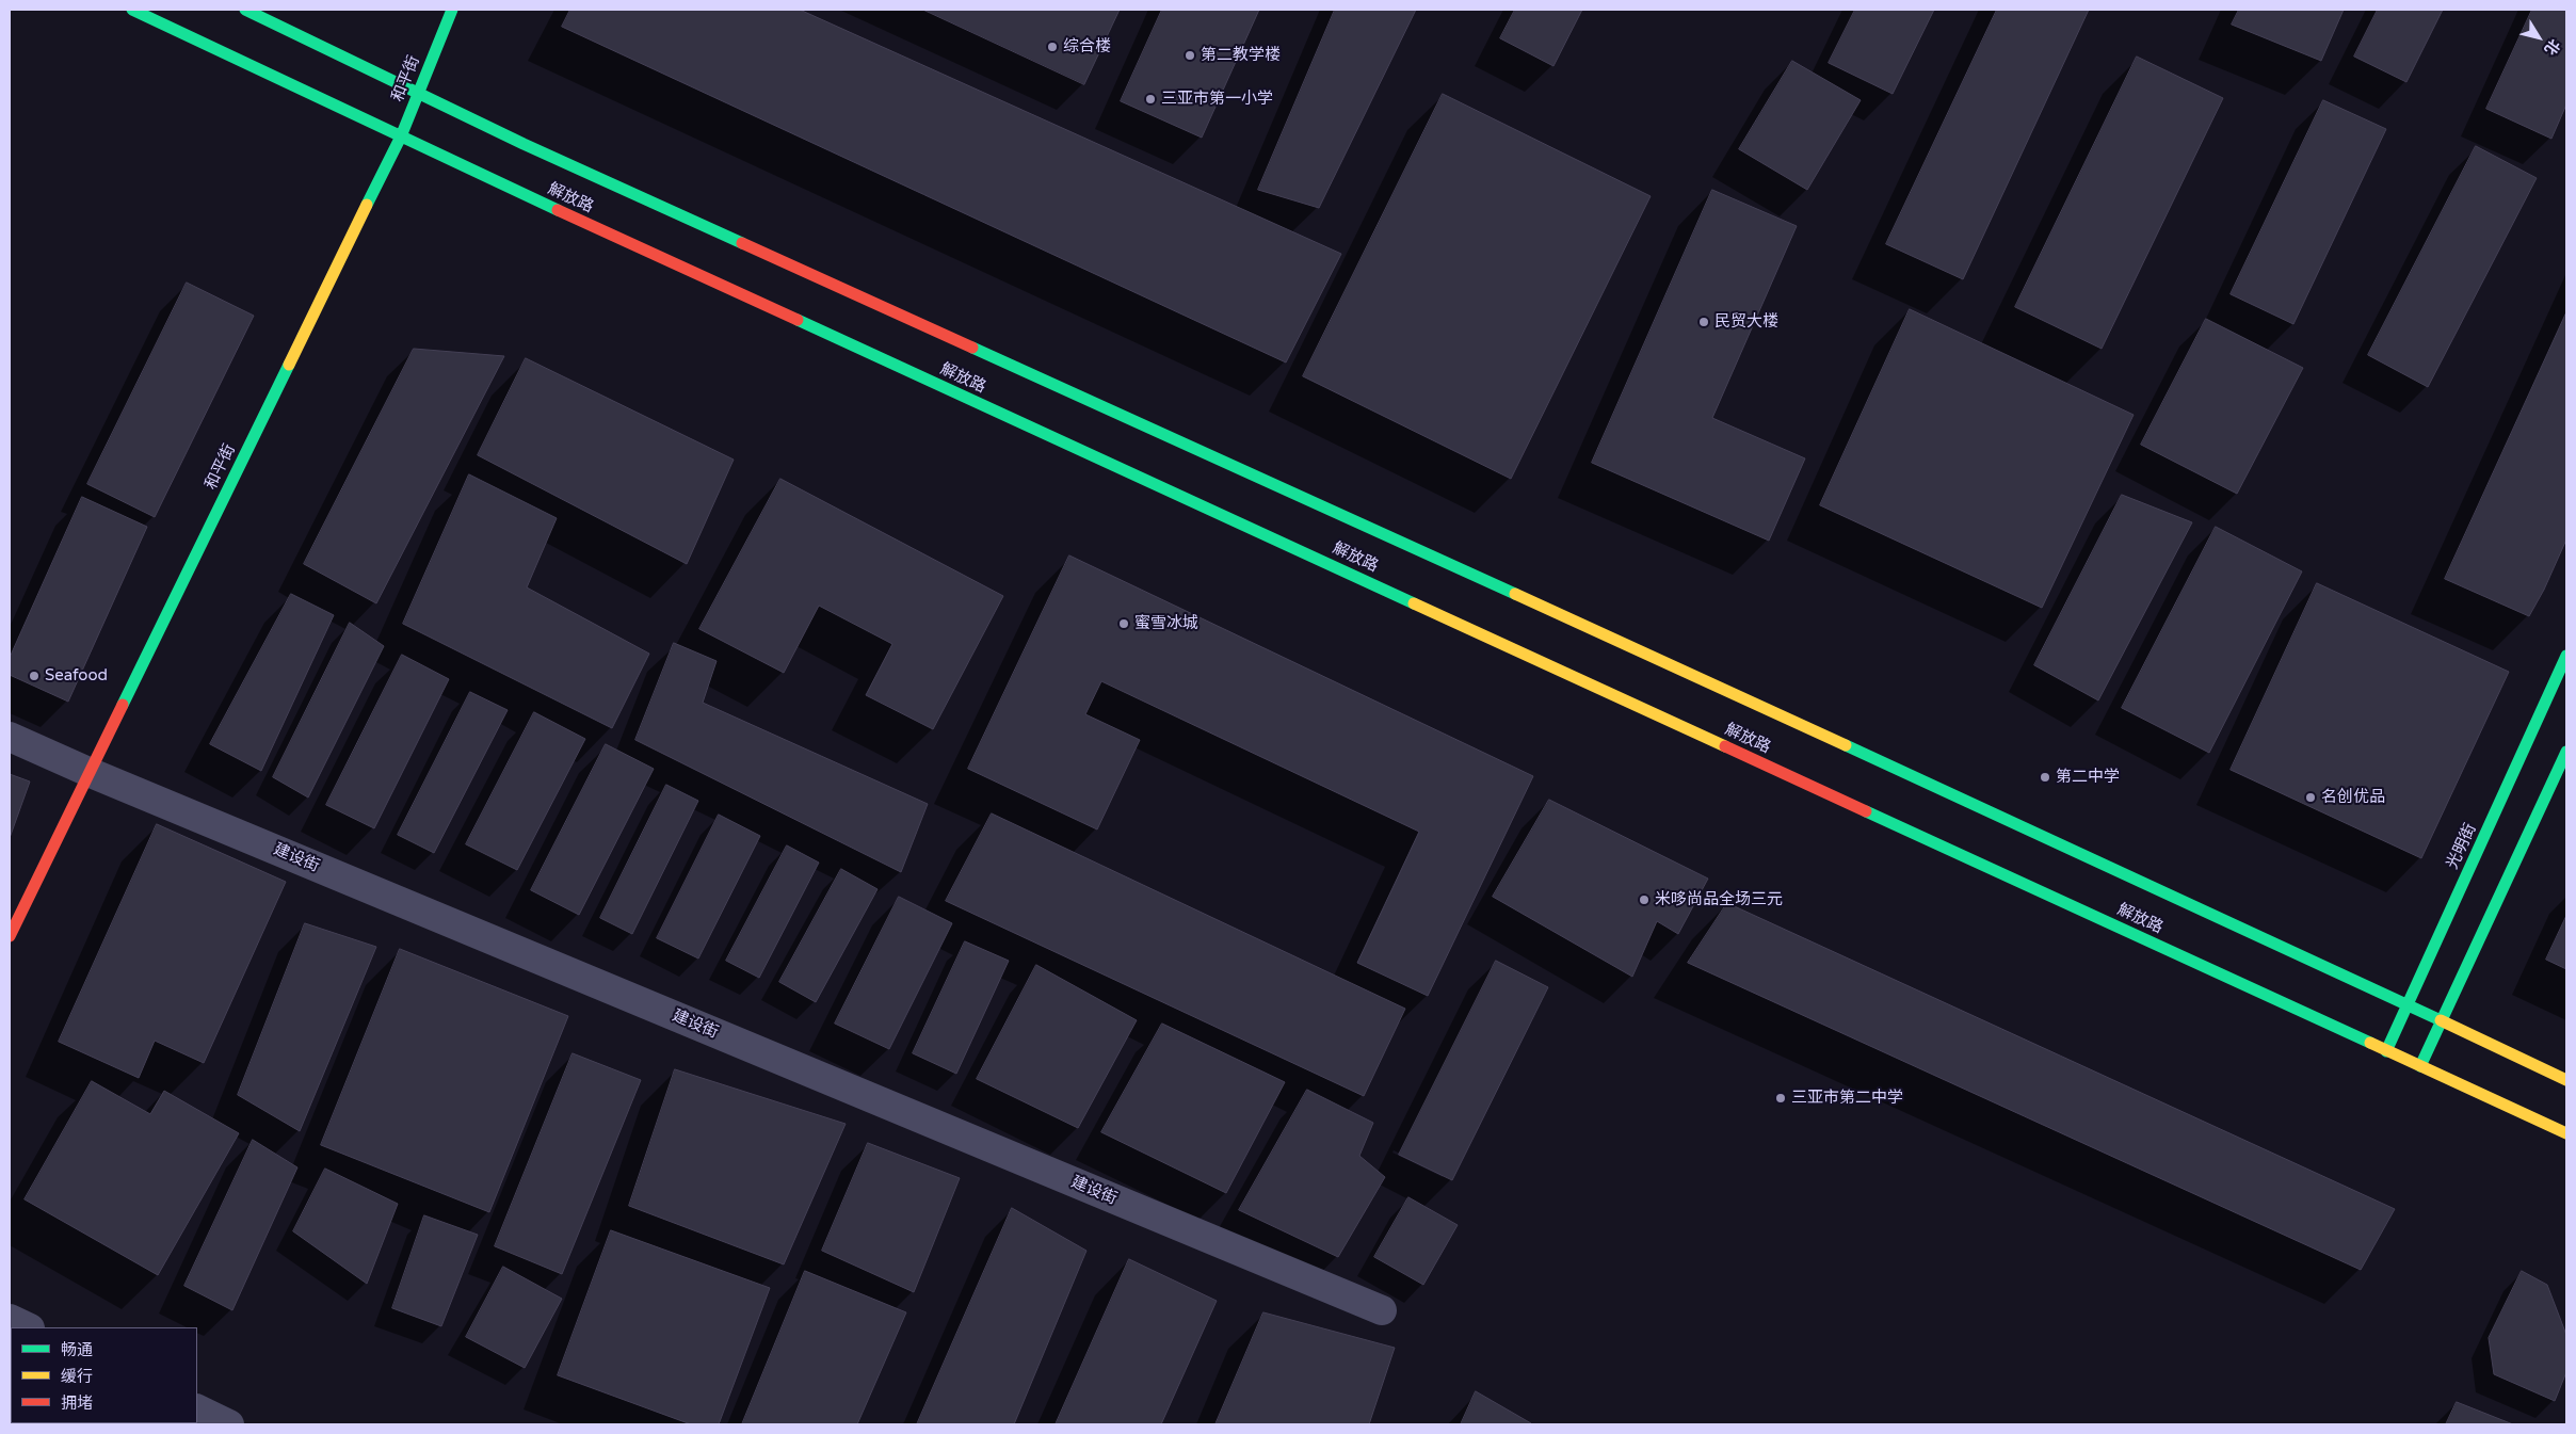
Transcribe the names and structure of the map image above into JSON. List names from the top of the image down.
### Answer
{
  "streets": {
    "main road": ["和平街", "解放路", "光明街"],
    "street": ["建设街"]
  },
  "crossings": [
    ["和平街", "解放路"],
    ["和平街", "建设街"],
    ["解放路", "光明街"]
  ],
  "places": [
    "综合楼",
    "第二教学楼",
    "三亚市第一小学",
    "民贸大楼",
    "蜜雪冰城",
    "Seafood",
    "第二中学",
    "名创优品",
    "米哆尚品全场三元",
    "三亚市第二中学"
  ],
  "legend": ["畅通", "缓行", "拥堵"],
  "north": "bottom right"
}
